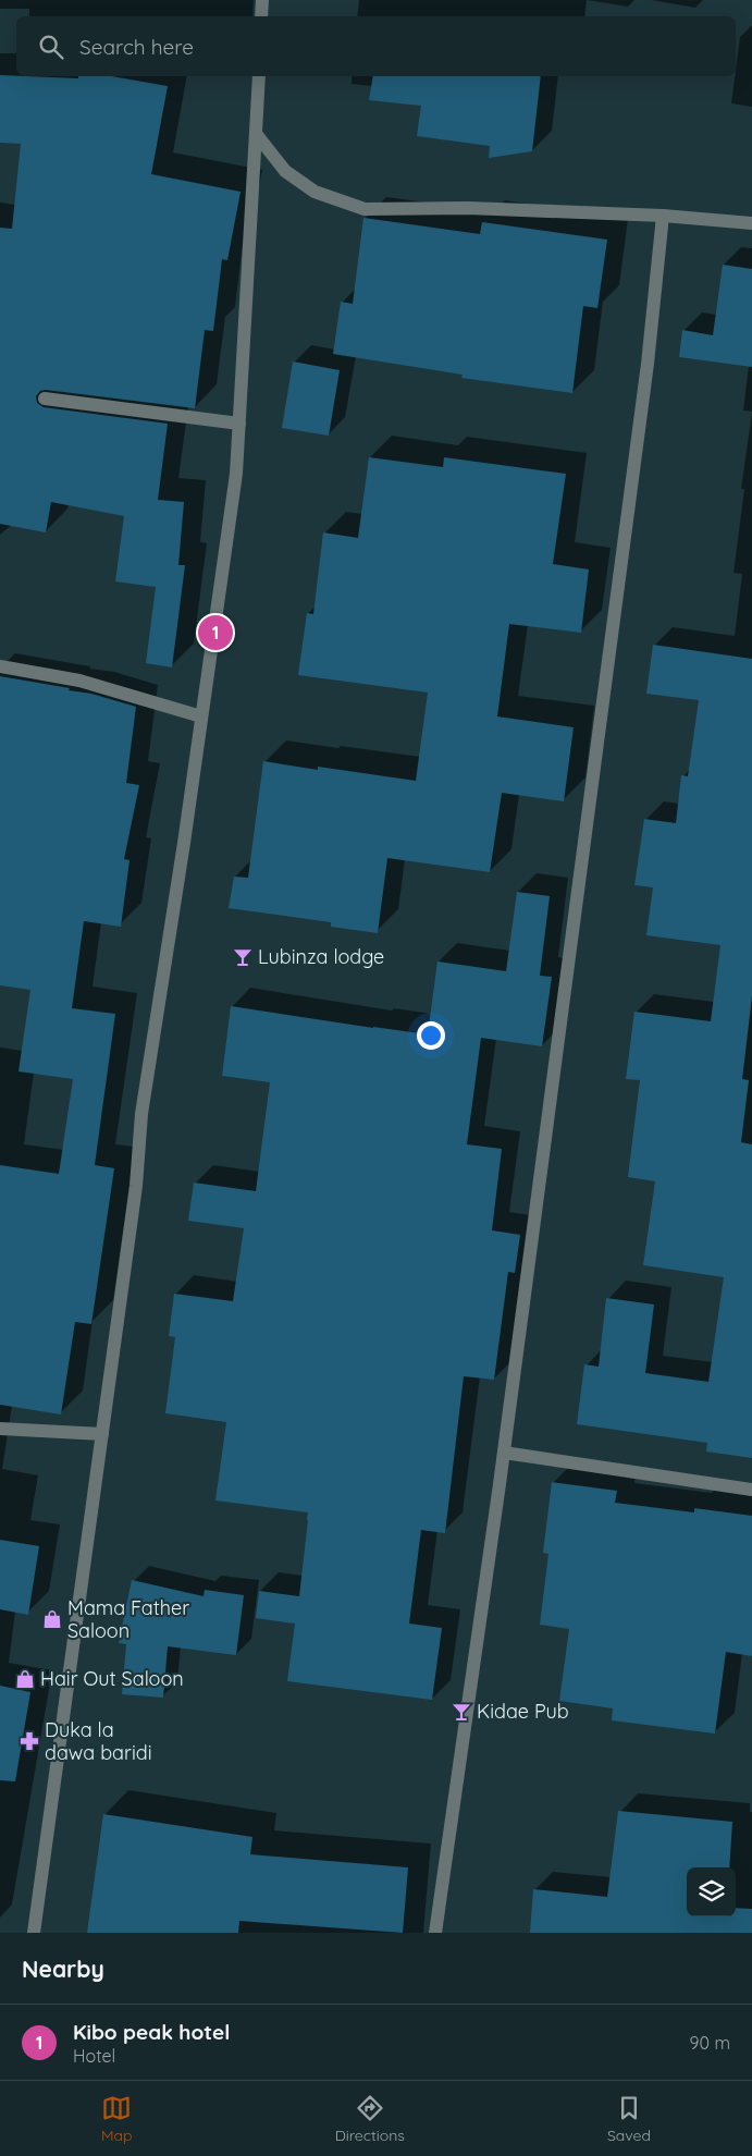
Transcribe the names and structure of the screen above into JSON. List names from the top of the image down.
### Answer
{
  "places": {
    "bar": ["Lubinza lodge", "Kidae Pub"],
    "shop": ["Mama Father Saloon", "Hair Out Saloon"],
    "pharmacy": ["Duka la dawa baridi"]
  },
  "page": {
    "search": "Search here",
    "pins": "1",
    "heading": "Nearby",
    "list": [
      {
        "mark": "1",
        "name": "Kibo peak hotel",
        "note": "Hotel",
        "value": "90 m"
      }
    ],
    "nav": ["Map", "Directions", "Saved"]
  }
}
